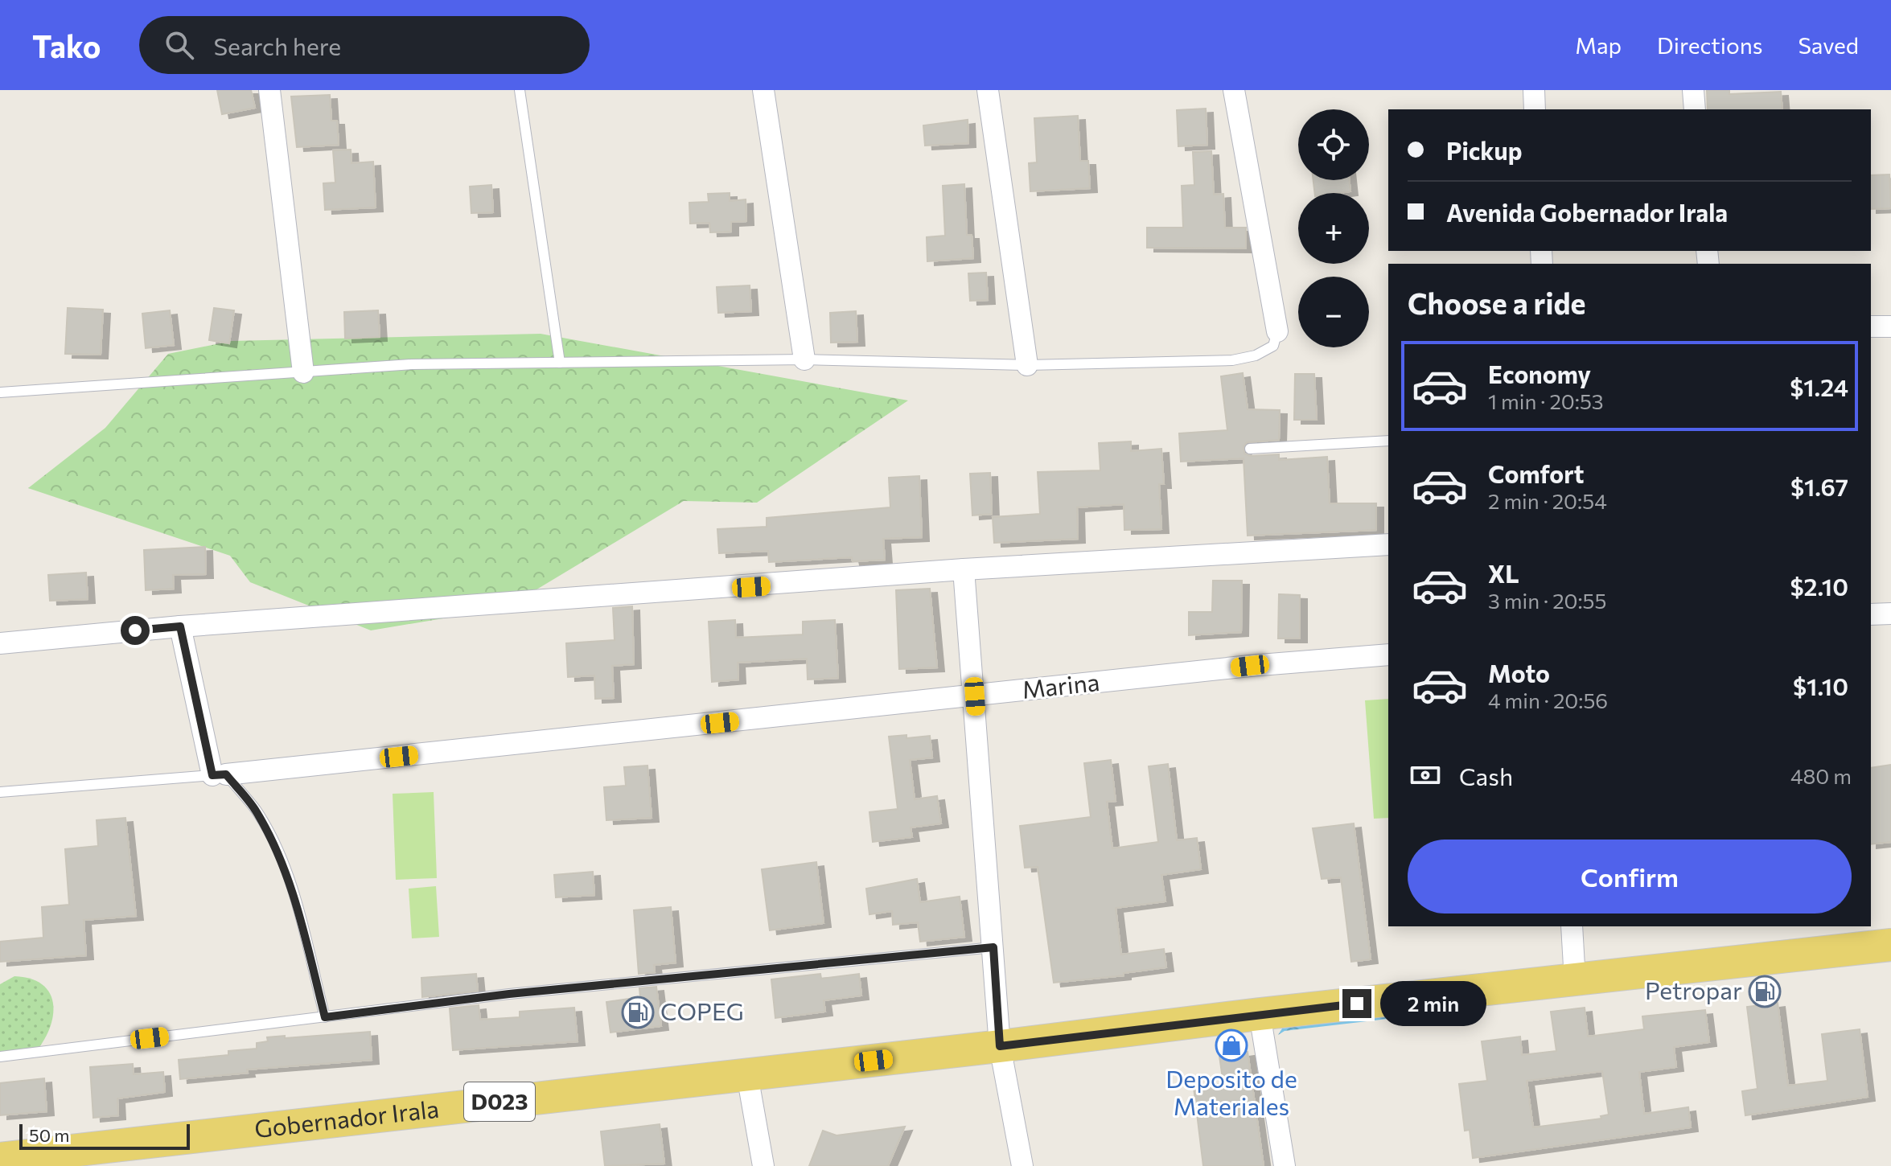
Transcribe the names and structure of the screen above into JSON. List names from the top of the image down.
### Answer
{
  "streets": {
    "main road": ["D023", "Gobernador Irala"],
    "street": ["Marina"]
  },
  "crossings": [
    ["D023", "Gobernador Irala"]
  ],
  "places": {
    "fuel station": ["Petropar", "COPEG"],
    "shop": ["Deposito de Materiales"]
  },
  "scale_bar": "50 m",
  "page": {
    "header": "Tako",
    "search": "Search here",
    "nav": ["Map", "Directions", "Saved"],
    "map_buttons": ["+", "−"],
    "banner": ["Pickup", "Avenida Gobernador Irala"],
    "heading": "Choose a ride",
    "list": [
      {
        "name": "Economy",
        "note": "1 min · 20:53",
        "value": "$1.24"
      },
      {
        "name": "Comfort",
        "note": "2 min · 20:54",
        "value": "$1.67"
      },
      {
        "name": "XL",
        "note": "3 min · 20:55",
        "value": "$2.10"
      },
      {
        "name": "Moto",
        "note": "4 min · 20:56",
        "value": "$1.10"
      }
    ],
    "pay": ["Cash", "480 m"],
    "buttons": "Confirm",
    "bubble": "2 min",
    "scale": "50 m"
  }
}
